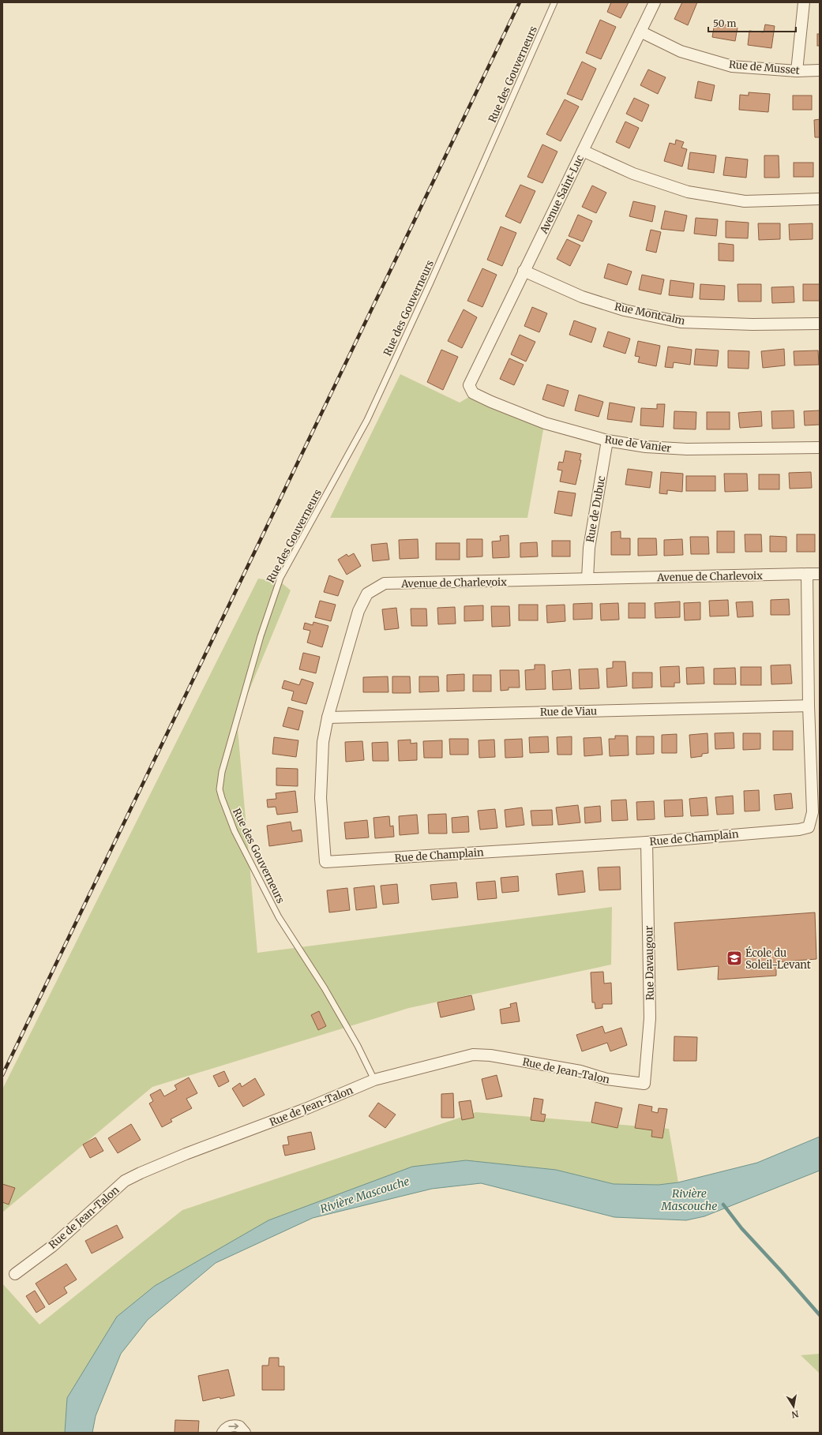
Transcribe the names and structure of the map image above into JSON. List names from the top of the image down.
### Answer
{
  "streets": {
    "street": [
      "Rue de Musset",
      "Avenue Saint-Luc",
      "Rue Montcalm",
      "Rue de Vanier",
      "Rue de Dubuc",
      "Avenue de Charlevoix",
      "Rue de Viau",
      "Rue de Champlain",
      "Rue Davaugour",
      "Rue de Jean-Talon"
    ],
    "lane": ["Rue des Gouverneurs"]
  },
  "crossings": [
    ["Rue de Musset", "Avenue Saint-Luc"],
    ["Rue des Gouverneurs", "Rue de Jean-Talon"],
    ["Avenue Saint-Luc", "Rue Montcalm"],
    ["Avenue Saint-Luc", "Rue de Vanier"],
    ["Rue de Vanier", "Rue de Dubuc"],
    ["Rue de Dubuc", "Avenue de Charlevoix"],
    ["Avenue de Charlevoix", "Rue de Viau"],
    ["Avenue de Charlevoix", "Rue de Champlain"],
    ["Rue de Viau", "Rue de Champlain"],
    ["Rue de Champlain", "Rue Davaugour"],
    ["Rue Davaugour", "Rue de Jean-Talon"]
  ],
  "water": ["Rivière Mascouche"],
  "places": {
    "school or university": ["École du Soleil-Levant"]
  },
  "scale_bar": "50 m",
  "north": "bottom"
}
